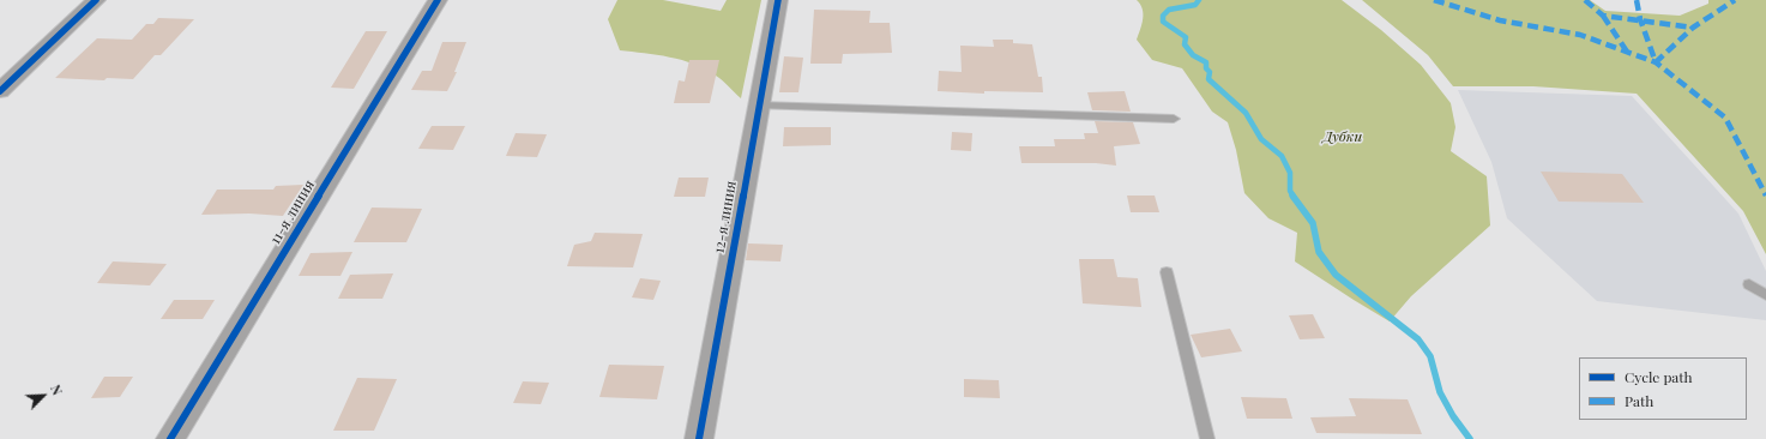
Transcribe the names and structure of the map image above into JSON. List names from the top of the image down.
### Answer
{
  "streets": {
    "street": ["11-я линия", "12-я линия"]
  },
  "parks": ["Дубки"],
  "legend": ["Cycle path", "Path"],
  "north": "top right"
}
